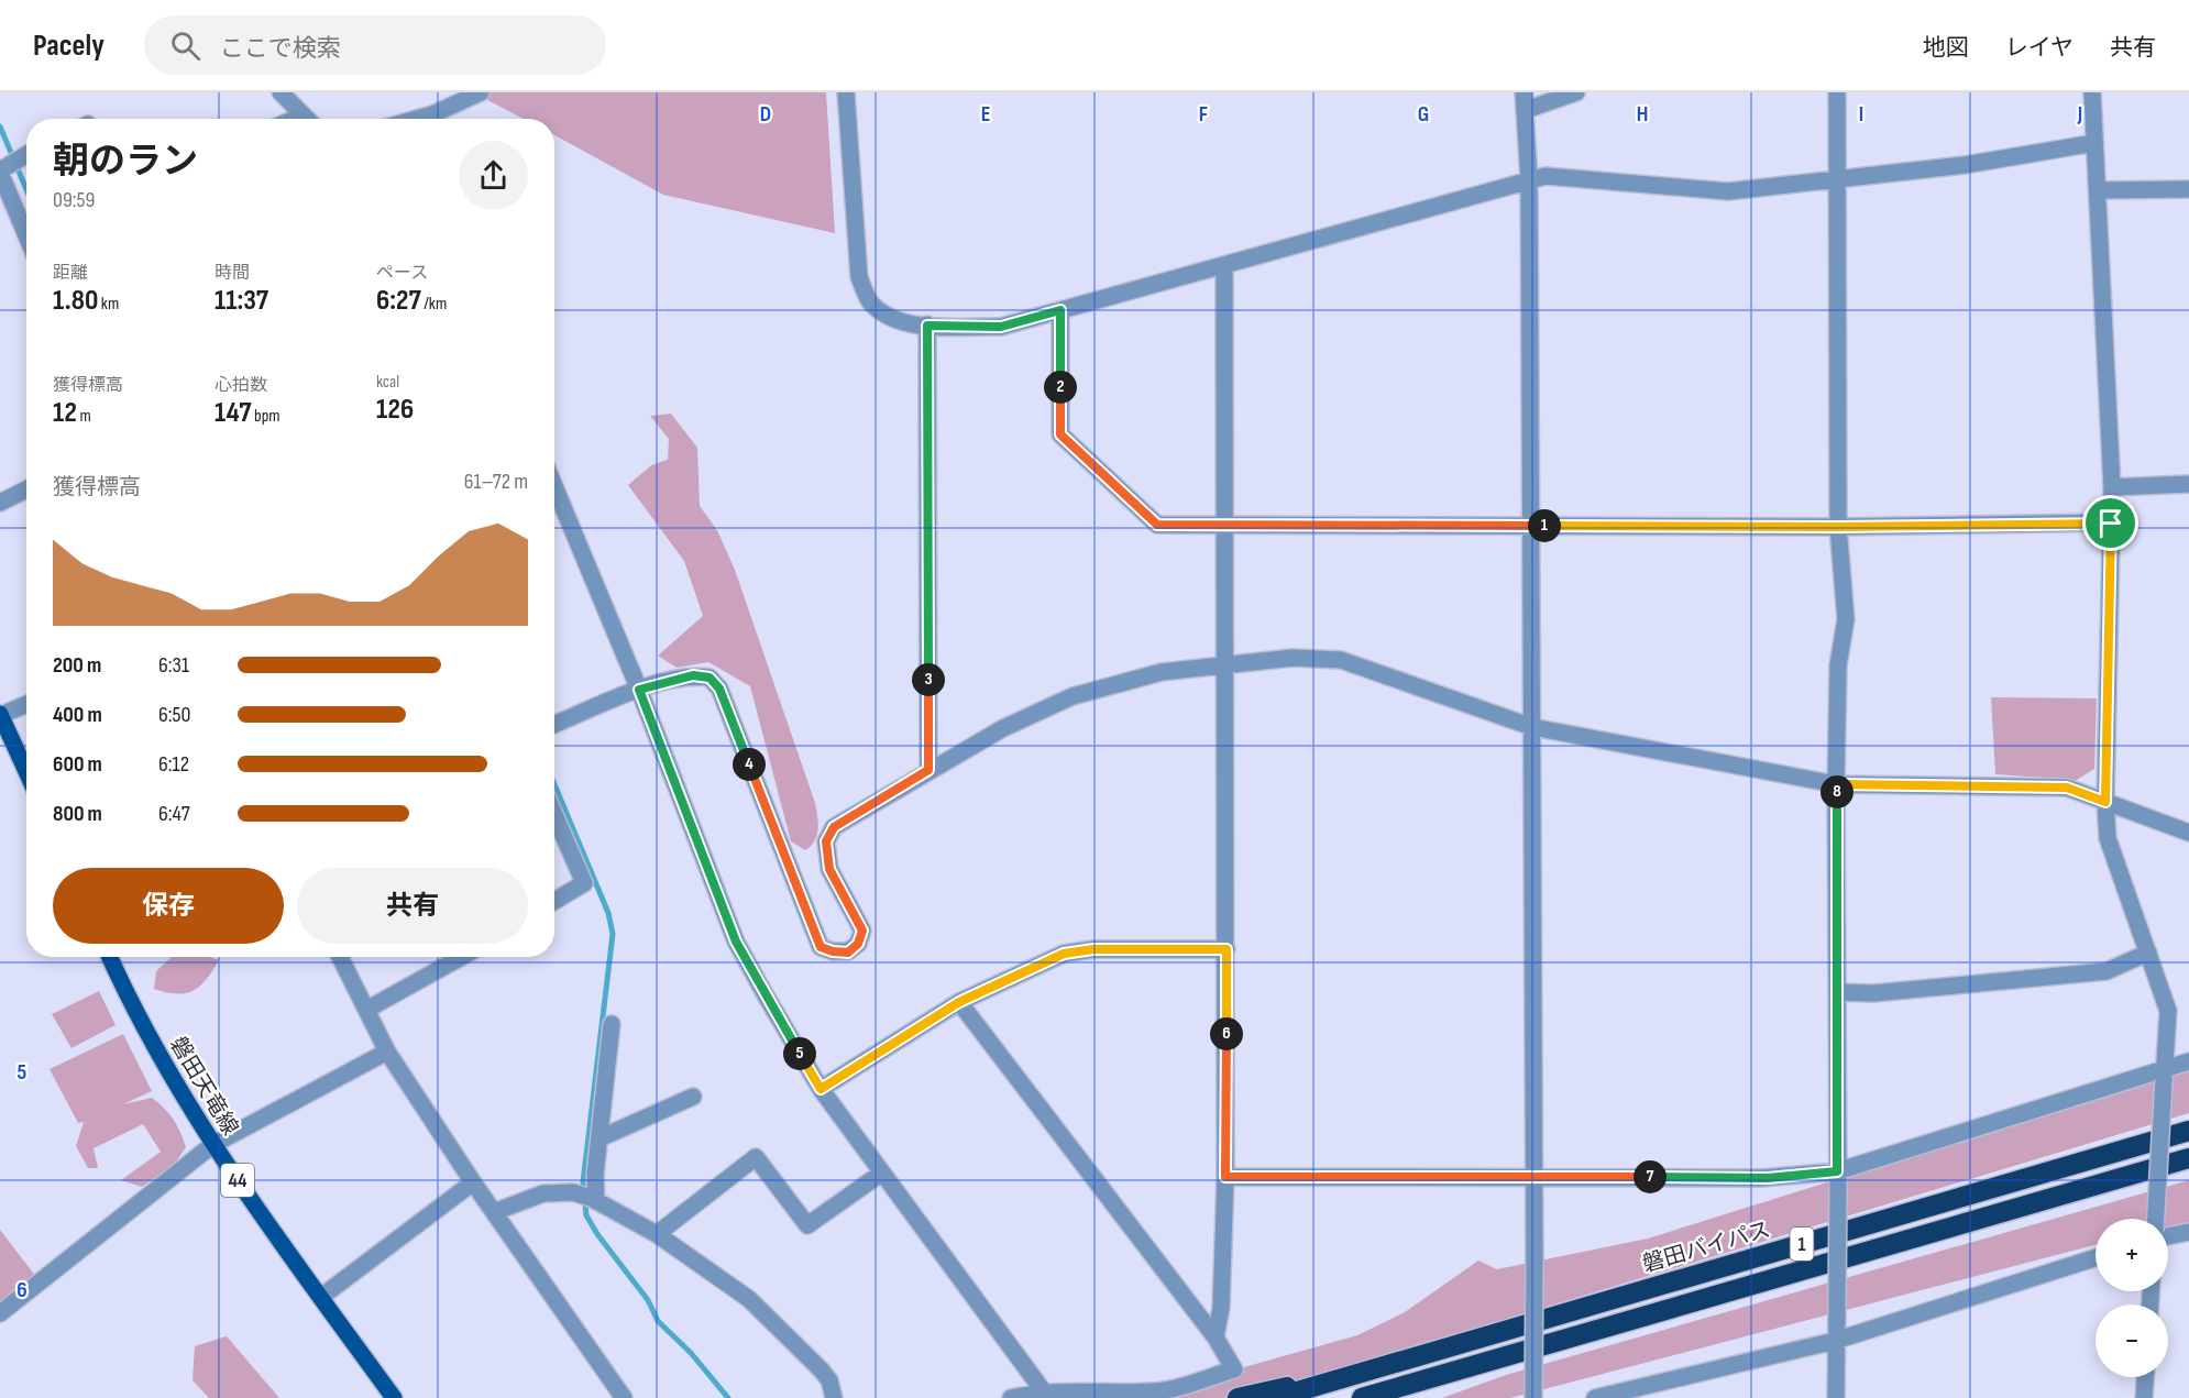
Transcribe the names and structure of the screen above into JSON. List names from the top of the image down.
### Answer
{
  "streets": {
    "highway": ["1", "磐田バイパス"],
    "main road": ["磐田天竜線", "44"]
  },
  "page": {
    "header": "Pacely",
    "search": "ここで検索",
    "nav": ["地図", "レイヤ", "共有"],
    "heading": ["朝のラン", "09:59"],
    "stats": [
      ["距離", "1.80 km"],
      ["時間", "11:37"],
      ["ペース", "6:27 /km"],
      ["獲得標高", "12 m"],
      ["心拍数", "147 bpm"],
      ["kcal", "126"]
    ],
    "pins": [
      "2",
      "1",
      "3",
      "4",
      "8",
      "6",
      "5",
      "7"
    ],
    "chart": ["獲得標高", "61–72 m"],
    "list": [
      {
        "name": "200 m",
        "note": "6:31"
      },
      {
        "name": "400 m",
        "note": "6:50"
      },
      {
        "name": "600 m",
        "note": "6:12"
      },
      {
        "name": "800 m",
        "note": "6:47"
      }
    ],
    "buttons": ["保存", "共有"],
    "map_buttons": ["+", "−"]
  },
  "grid": {
    "columns": [
      "D",
      "E",
      "F",
      "G",
      "H",
      "I",
      "J"
    ],
    "rows": ["5", "6"]
  }
}
